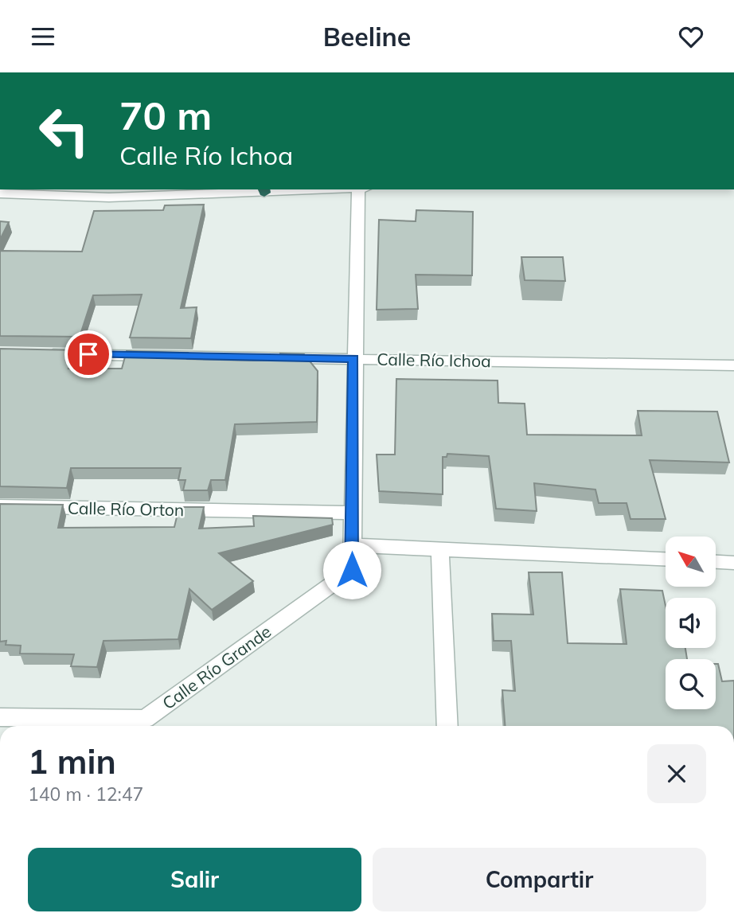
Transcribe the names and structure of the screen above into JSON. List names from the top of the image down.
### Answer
{
  "streets": {
    "street": ["Calle Río Ichoa", "Calle Río Orton", "Calle Río Grande"]
  },
  "north": "top left",
  "page": {
    "header": "Beeline",
    "turn": ["70 m", "Calle Río Ichoa"],
    "heading": ["1 min", "140 m · 12:47"],
    "buttons": ["Salir", "Compartir"]
  }
}
